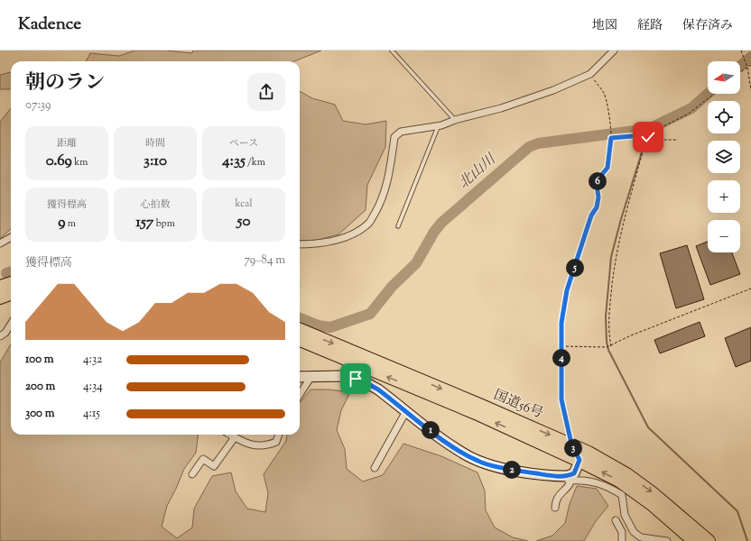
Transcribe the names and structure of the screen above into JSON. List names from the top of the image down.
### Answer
{
  "streets": {
    "highway": ["国道56号"]
  },
  "water": ["北山川"],
  "north": "left",
  "page": {
    "header": "Kadence",
    "nav": ["地図", "経路", "保存済み"],
    "map_buttons": ["+", "−"],
    "heading": ["朝のラン", "07:39"],
    "stats": [
      ["距離", "0.69 km"],
      ["時間", "3:10"],
      ["ペース", "4:35 /km"],
      ["獲得標高", "9 m"],
      ["心拍数", "157 bpm"],
      ["kcal", "50"]
    ],
    "pins": [
      "6",
      "5",
      "4",
      "1",
      "3",
      "2"
    ],
    "chart": ["獲得標高", "79–84 m"],
    "list": [
      {
        "name": "100 m",
        "note": "4:32"
      },
      {
        "name": "200 m",
        "note": "4:34"
      },
      {
        "name": "300 m",
        "note": "4:15"
      }
    ]
  }
}
